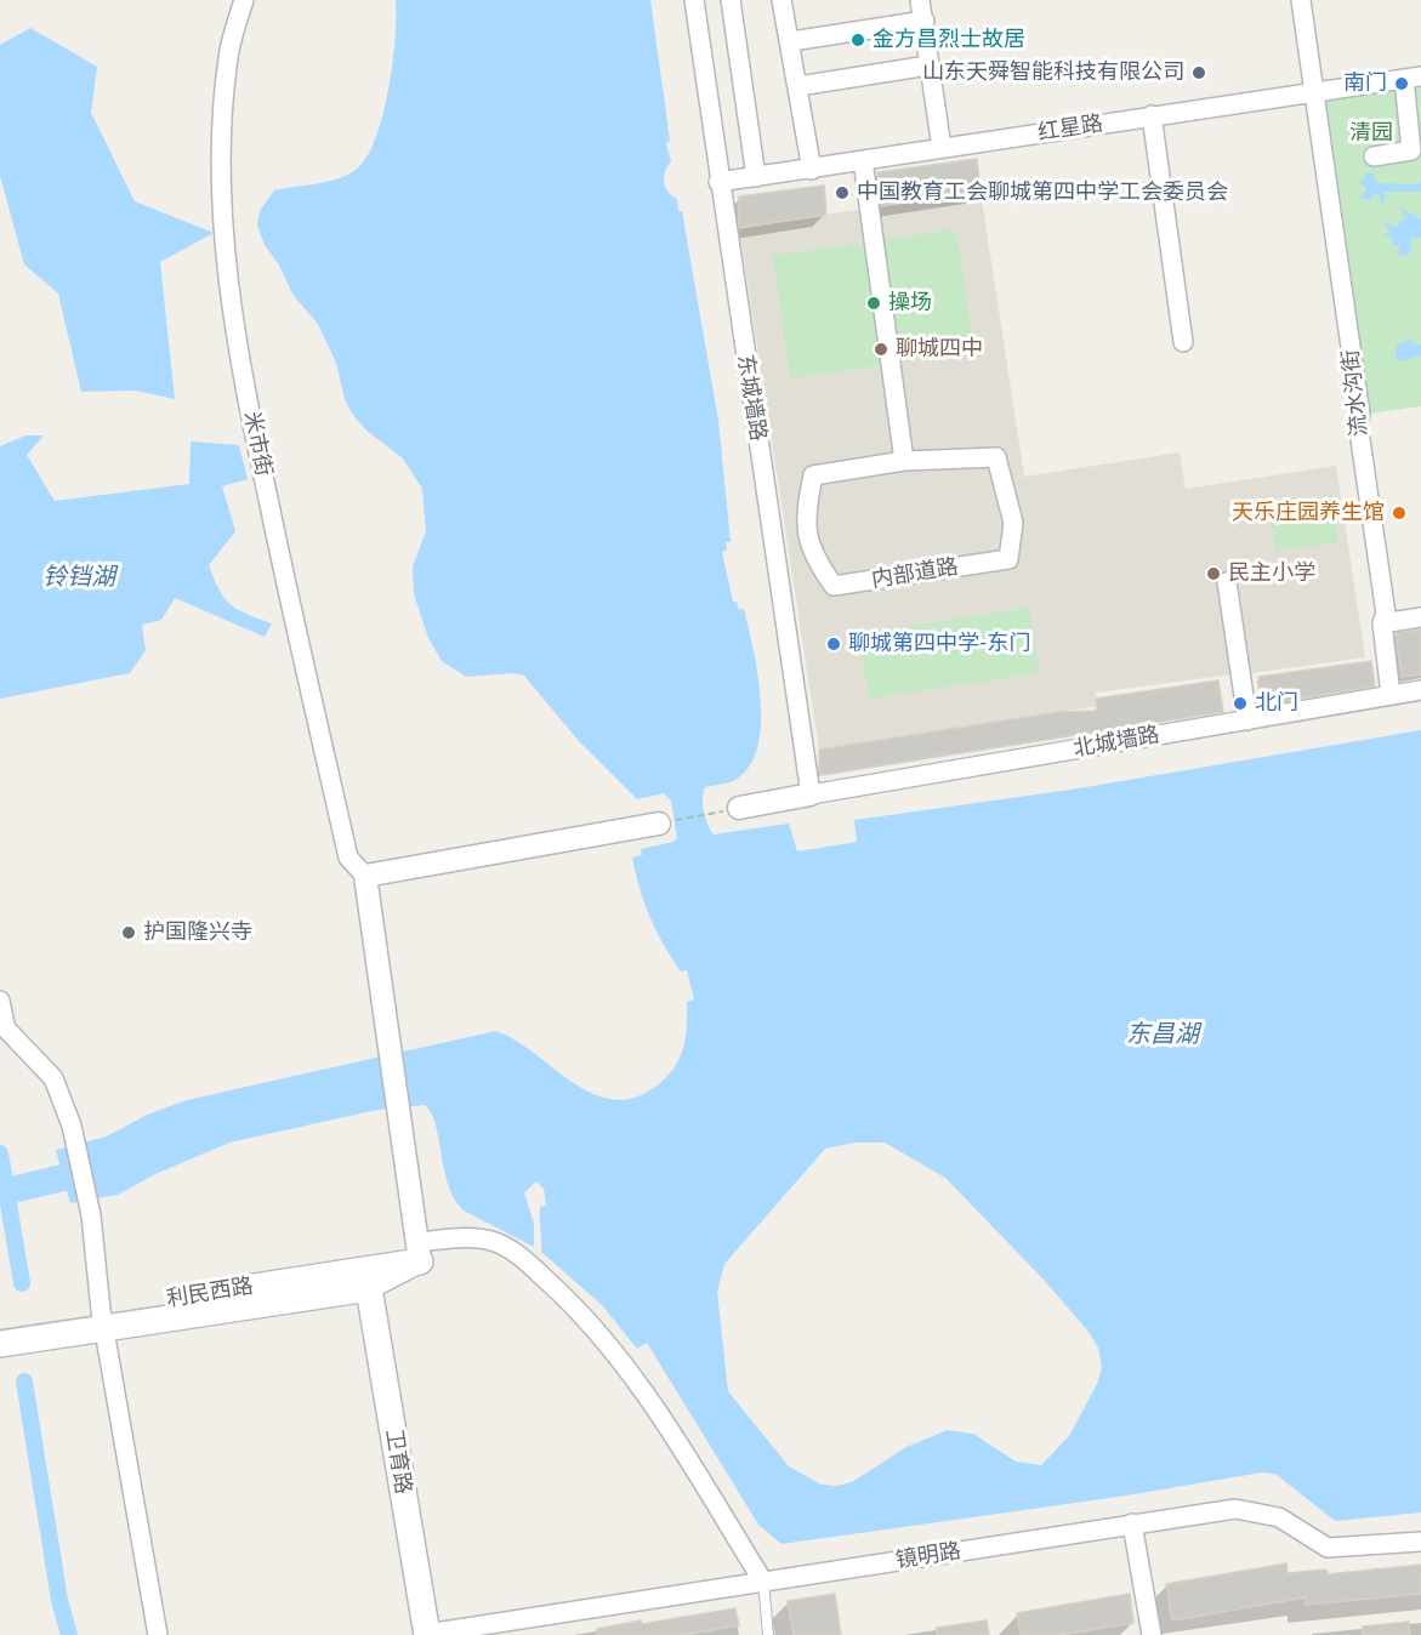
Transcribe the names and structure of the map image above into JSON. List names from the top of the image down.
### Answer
{
  "streets": {
    "main road": ["利民西路", "卫育路"],
    "street": [
      "红星路",
      "流水沟街",
      "东城墙路",
      "米市街",
      "内部道路",
      "北城墙路",
      "镜明路"
    ]
  },
  "crossings": [
    ["红星路", "流水沟街"],
    ["红星路", "东城墙路"],
    ["流水沟街", "北城墙路"],
    ["东城墙路", "北城墙路"],
    ["利民西路", "卫育路"],
    ["卫育路", "镜明路"]
  ],
  "water": ["铃铛湖", "东昌湖"],
  "parks": ["清园"],
  "places": [
    "金方昌烈士故居",
    "山东天舜智能科技有限公司",
    "南门",
    "中国教育工会聊城第四中学工会委员会",
    "操场",
    "聊城四中",
    "天乐庄园养生馆",
    "民主小学",
    "聊城第四中学-东门",
    "北门",
    "护国隆兴寺"
  ]
}
